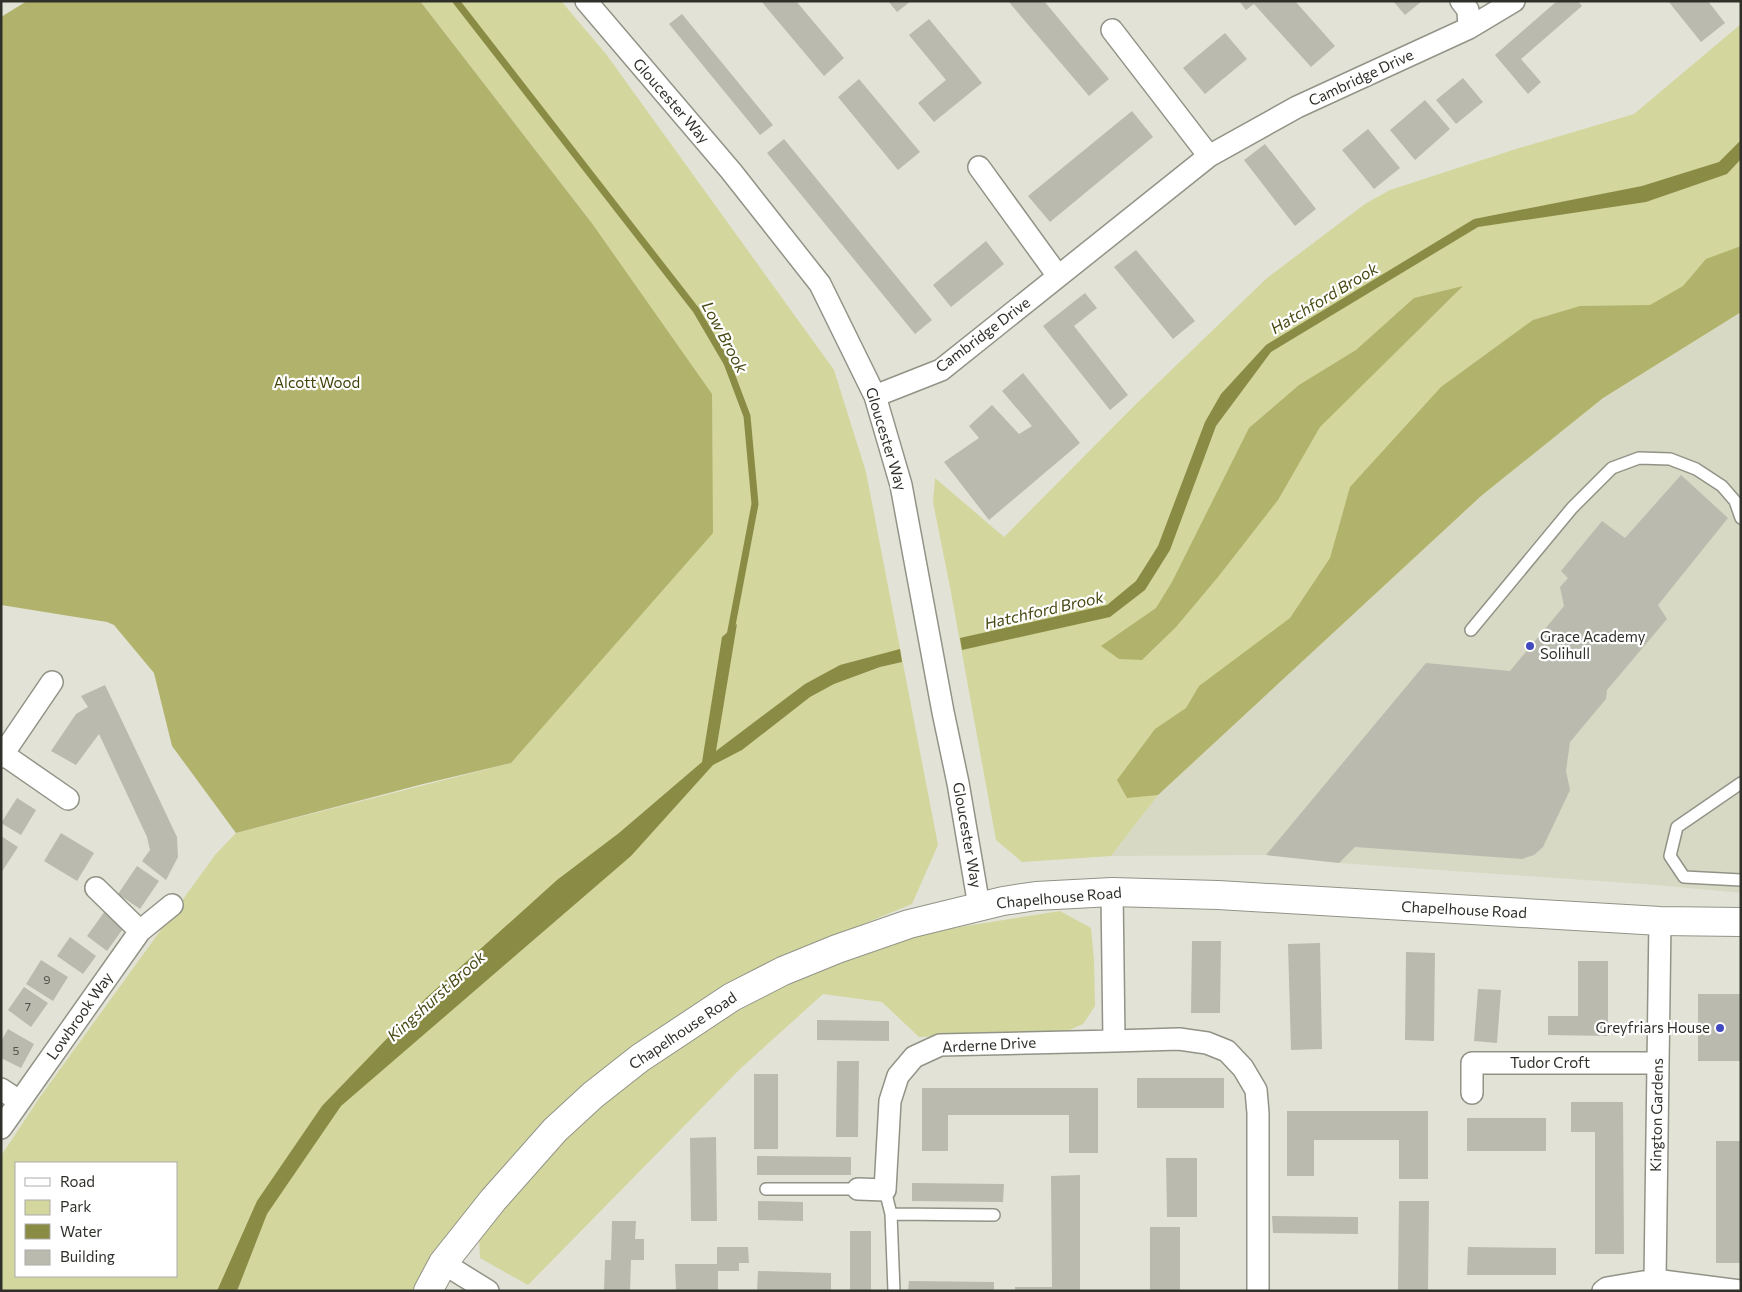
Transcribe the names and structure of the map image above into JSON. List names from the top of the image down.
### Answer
{
  "streets": {
    "street": [
      "Cambridge Drive",
      "Gloucester Way",
      "Chapelhouse Road",
      "Lowbrook Way",
      "Arderne Drive",
      "Tudor Croft",
      "Kington Gardens"
    ]
  },
  "crossings": [
    ["Cambridge Drive", "Gloucester Way"],
    ["Gloucester Way", "Chapelhouse Road"],
    ["Chapelhouse Road", "Kington Gardens"],
    ["Tudor Croft", "Kington Gardens"]
  ],
  "water": ["Hatchford Brook", "Low Brook", "Kingshurst Brook"],
  "parks": ["Alcott Wood"],
  "places": ["Grace Academy Solihull", "Greyfriars House"],
  "house_numbers": ["9", "7", "5"],
  "legend": [
    "Road",
    "Park",
    "Water",
    "Building"
  ]
}
